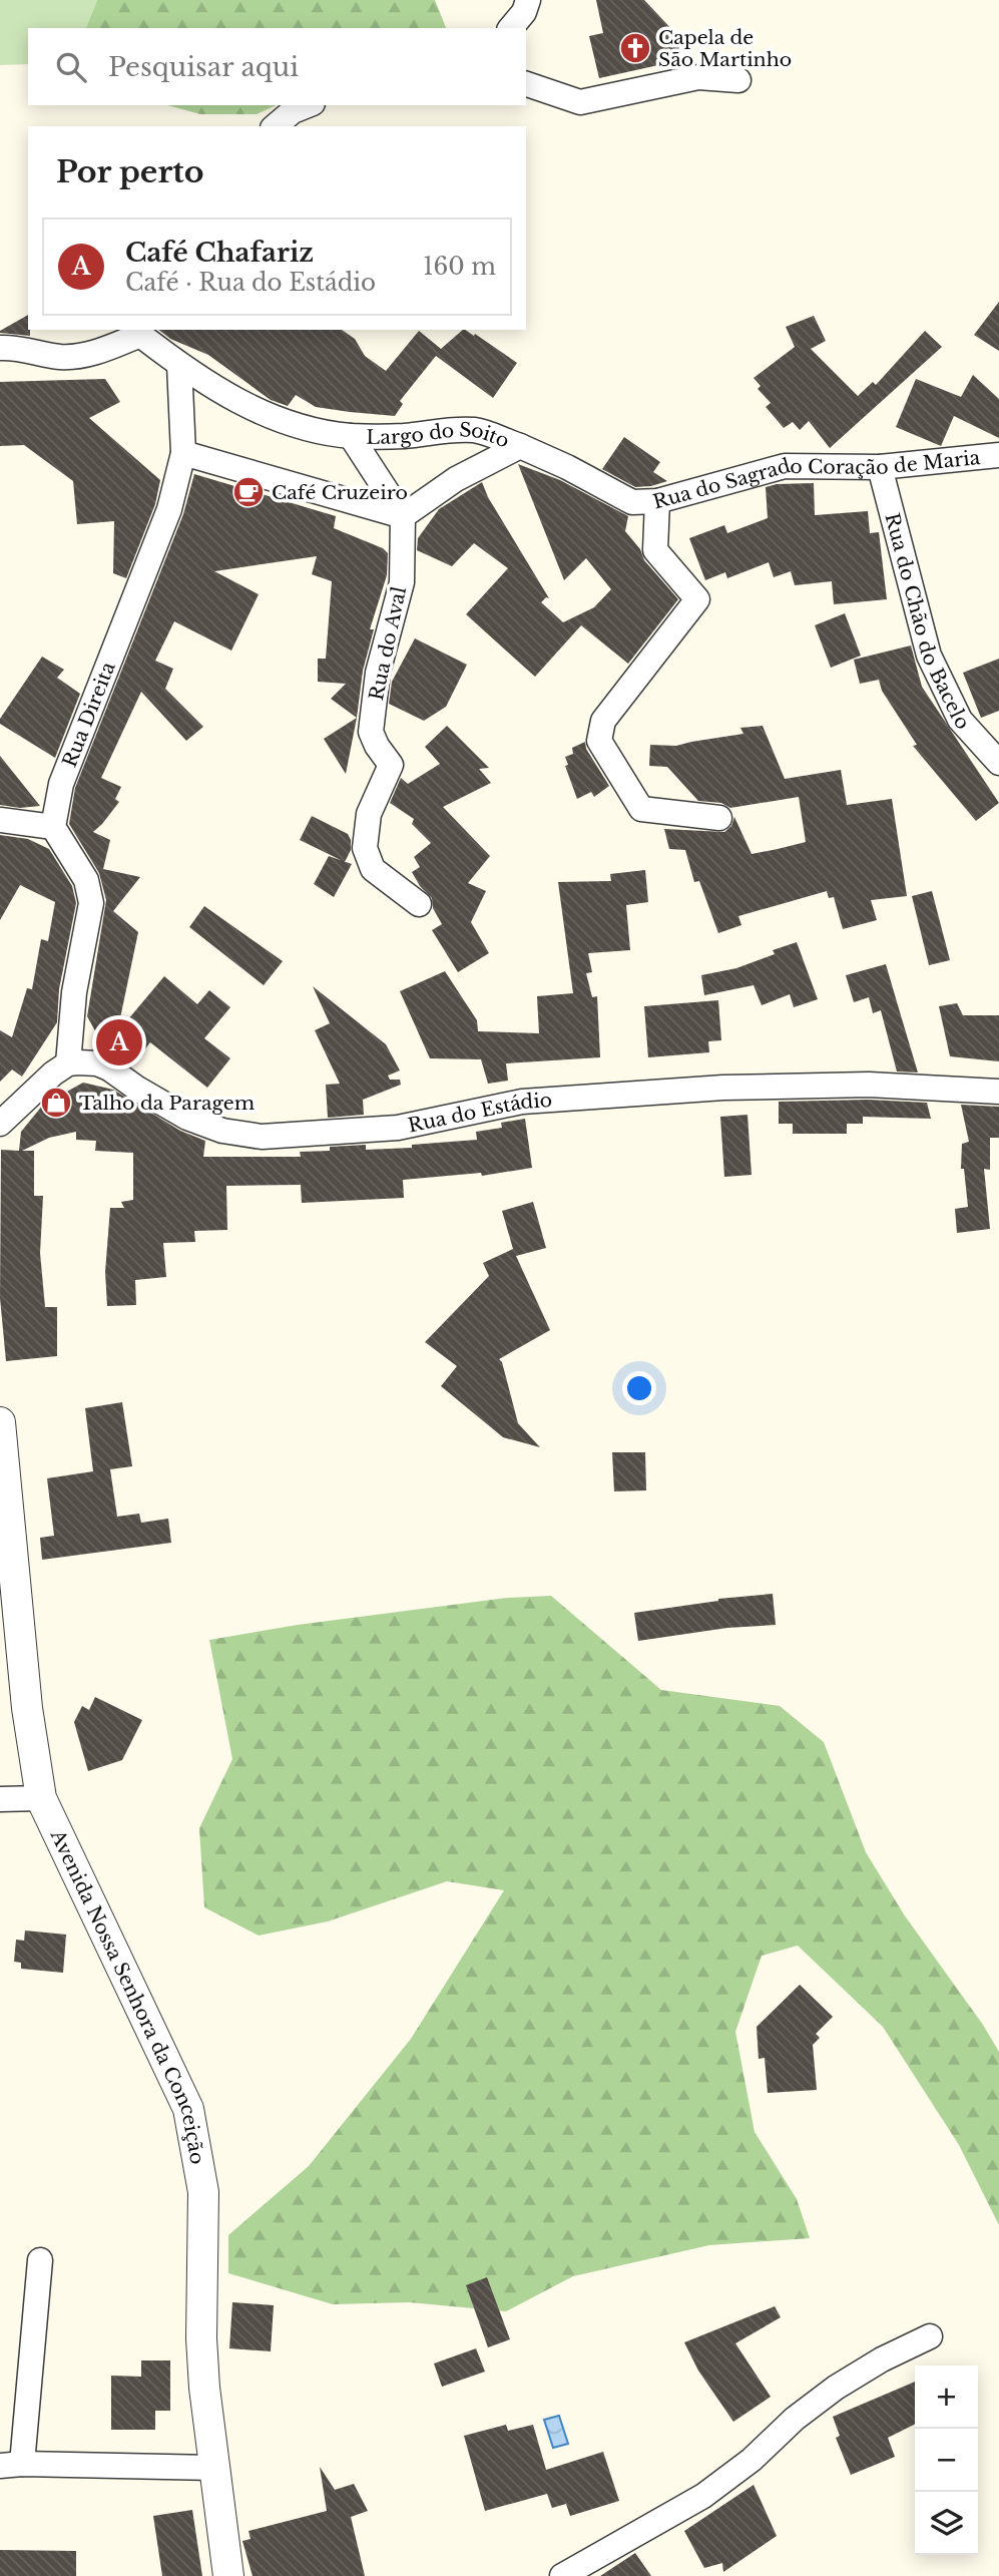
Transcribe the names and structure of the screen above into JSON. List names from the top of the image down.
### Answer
{
  "streets": {
    "street": [
      "Largo do Soito",
      "Rua do Sagrado Coração de Maria",
      "Rua do Chão do Bacelo",
      "Rua do Aval",
      "Rua Direita",
      "Rua do Estádio",
      "Avenida Nossa Senhora da Conceição"
    ]
  },
  "crossings": [
    ["Largo do Soito", "Rua do Sagrado Coração de Maria"],
    ["Largo do Soito", "Rua do Aval"],
    ["Largo do Soito", "Rua Direita"],
    ["Rua do Sagrado Coração de Maria", "Rua do Chão do Bacelo"]
  ],
  "places": {
    "church": ["Capela de São Martinho"],
    "cafe": ["Café Cruzeiro"],
    "shop": ["Talho da Paragem"]
  },
  "page": {
    "search": "Pesquisar aqui",
    "heading": "Por perto",
    "list": [
      {
        "mark": "A",
        "name": "Café Chafariz",
        "note": "Café · Rua do Estádio",
        "value": "160 m"
      }
    ],
    "pins": "A",
    "map_buttons": ["+", "−"]
  }
}
